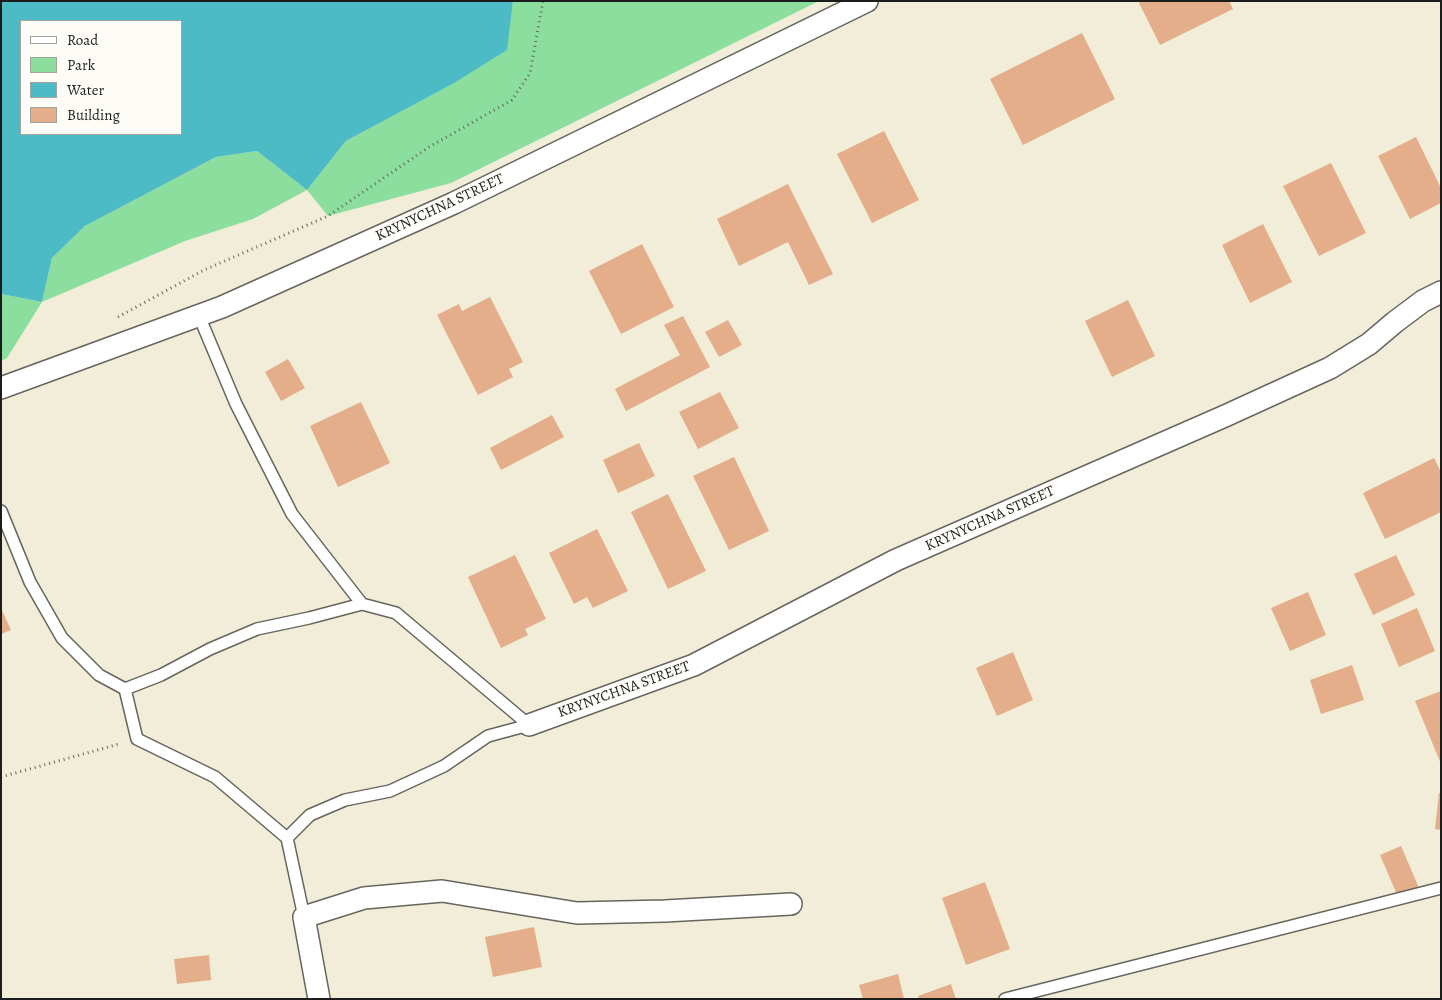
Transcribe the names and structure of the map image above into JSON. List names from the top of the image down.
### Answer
{
  "streets": {
    "street": ["KRYNYCHNA STREET"]
  },
  "legend": [
    "Road",
    "Park",
    "Water",
    "Building"
  ]
}
